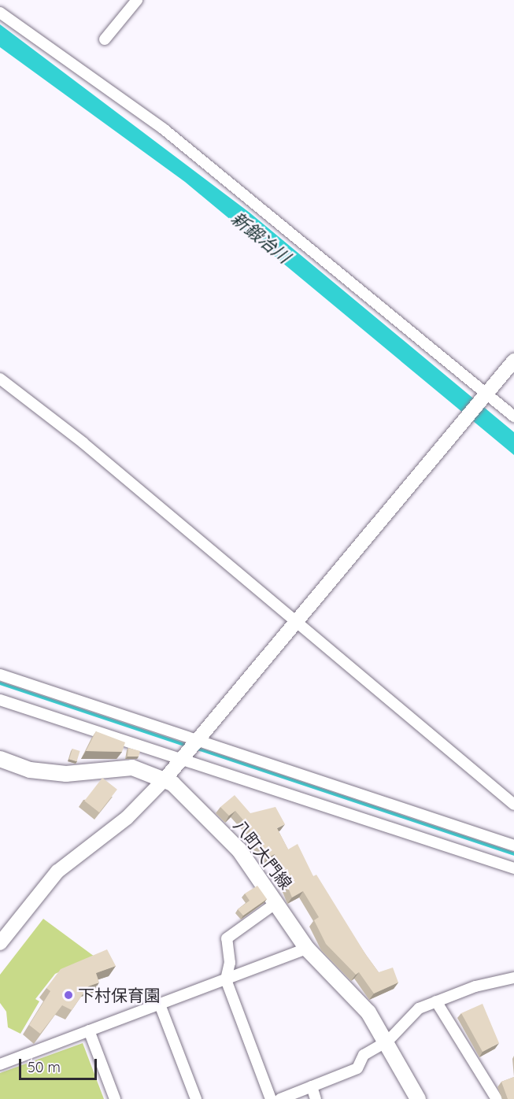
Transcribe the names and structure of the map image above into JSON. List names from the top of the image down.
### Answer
{
  "streets": {
    "main road": ["八町大門線"]
  },
  "water": ["新鍛冶川"],
  "places": ["下村保育園"],
  "scale_bar": "50 m"
}
